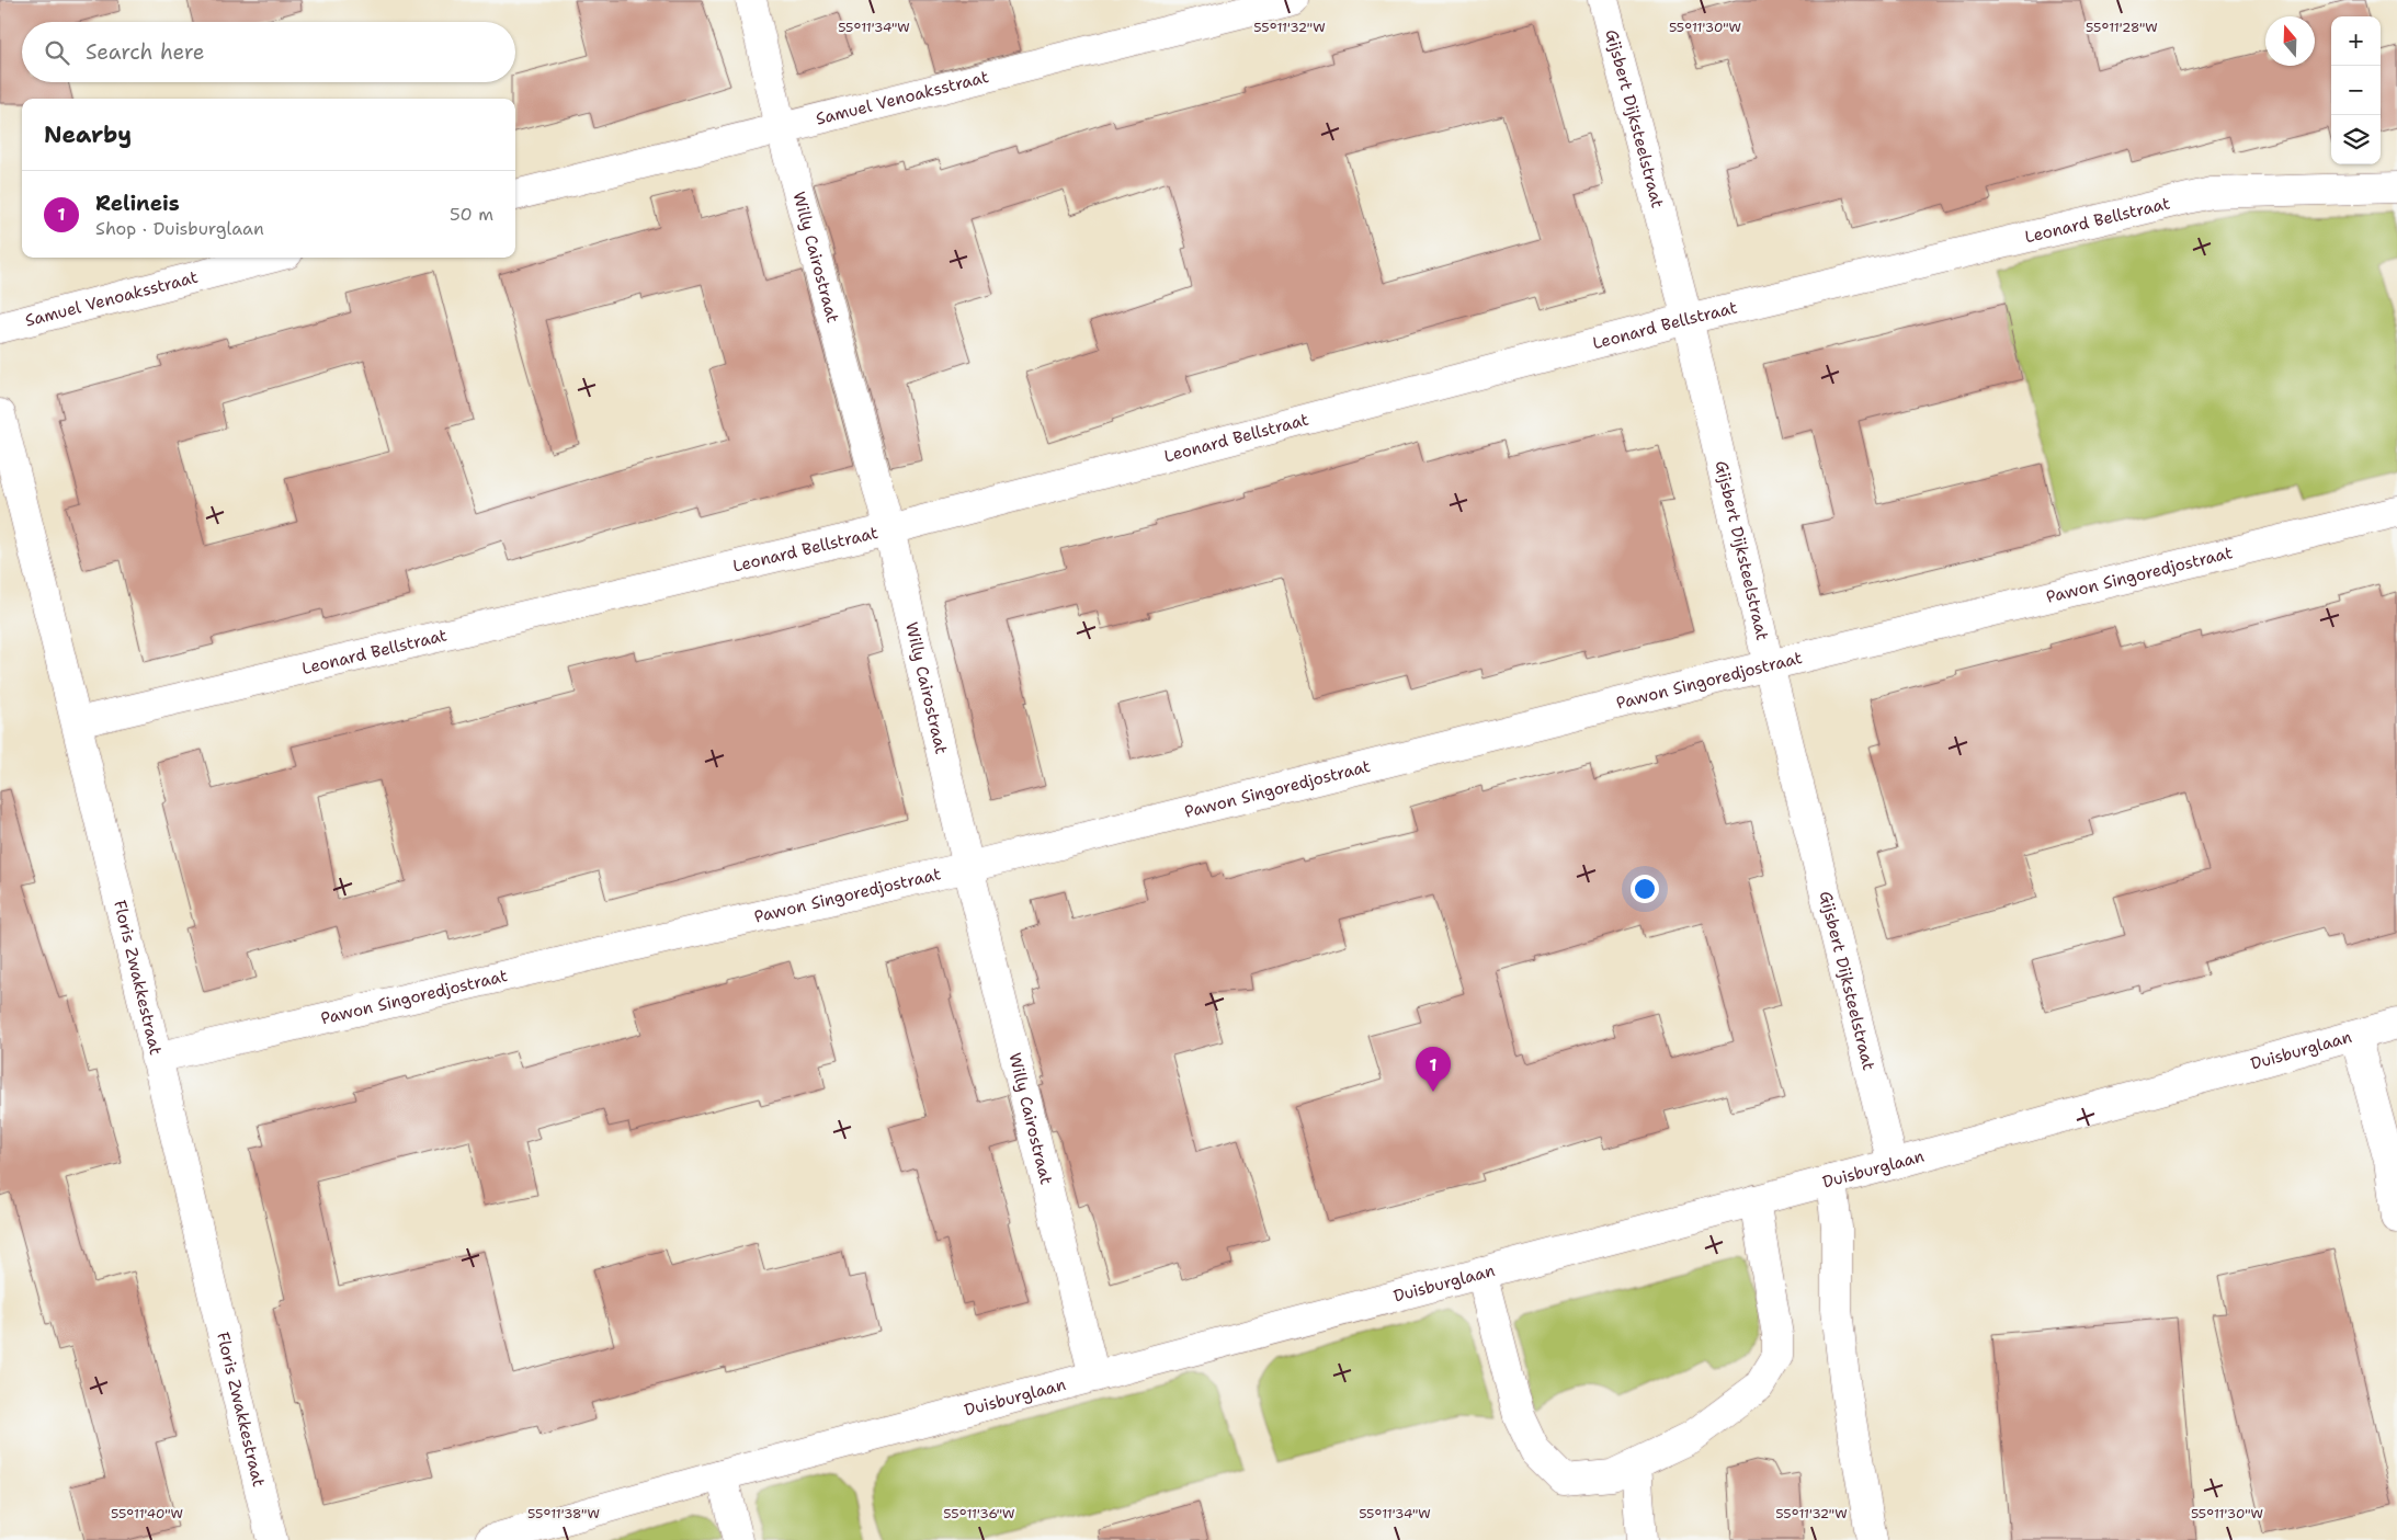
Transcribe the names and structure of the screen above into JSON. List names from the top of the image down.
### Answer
{
  "streets": {
    "street": [
      "Samuel Venoaksstraat",
      "Gijsbert Dijksteelstraat",
      "Leonard Bellstraat",
      "Willy Cairostraat",
      "Pawon Singoredjostraat",
      "Floris Zwakkestraat",
      "Duisburglaan"
    ]
  },
  "crossings": [
    ["Samuel Venoaksstraat", "Willy Cairostraat"],
    ["Gijsbert Dijksteelstraat", "Leonard Bellstraat"],
    ["Gijsbert Dijksteelstraat", "Pawon Singoredjostraat"],
    ["Gijsbert Dijksteelstraat", "Duisburglaan"],
    ["Leonard Bellstraat", "Willy Cairostraat"],
    ["Leonard Bellstraat", "Floris Zwakkestraat"],
    ["Willy Cairostraat", "Pawon Singoredjostraat"],
    ["Willy Cairostraat", "Duisburglaan"],
    ["Pawon Singoredjostraat", "Floris Zwakkestraat"]
  ],
  "north": "top",
  "page": {
    "map_buttons": ["+", "−"],
    "search": "Search here",
    "heading": "Nearby",
    "list": [
      {
        "mark": "1",
        "name": "Relineis",
        "note": "Shop · Duisburglaan",
        "value": "50 m"
      }
    ],
    "pins": "1"
  },
  "coordinates": [
    "55°11'28\"W",
    "55°11'34\"W",
    "55°11'32\"W",
    "55°11'30\"W",
    "55°11'40\"W",
    "55°11'38\"W",
    "55°11'36\"W"
  ]
}
